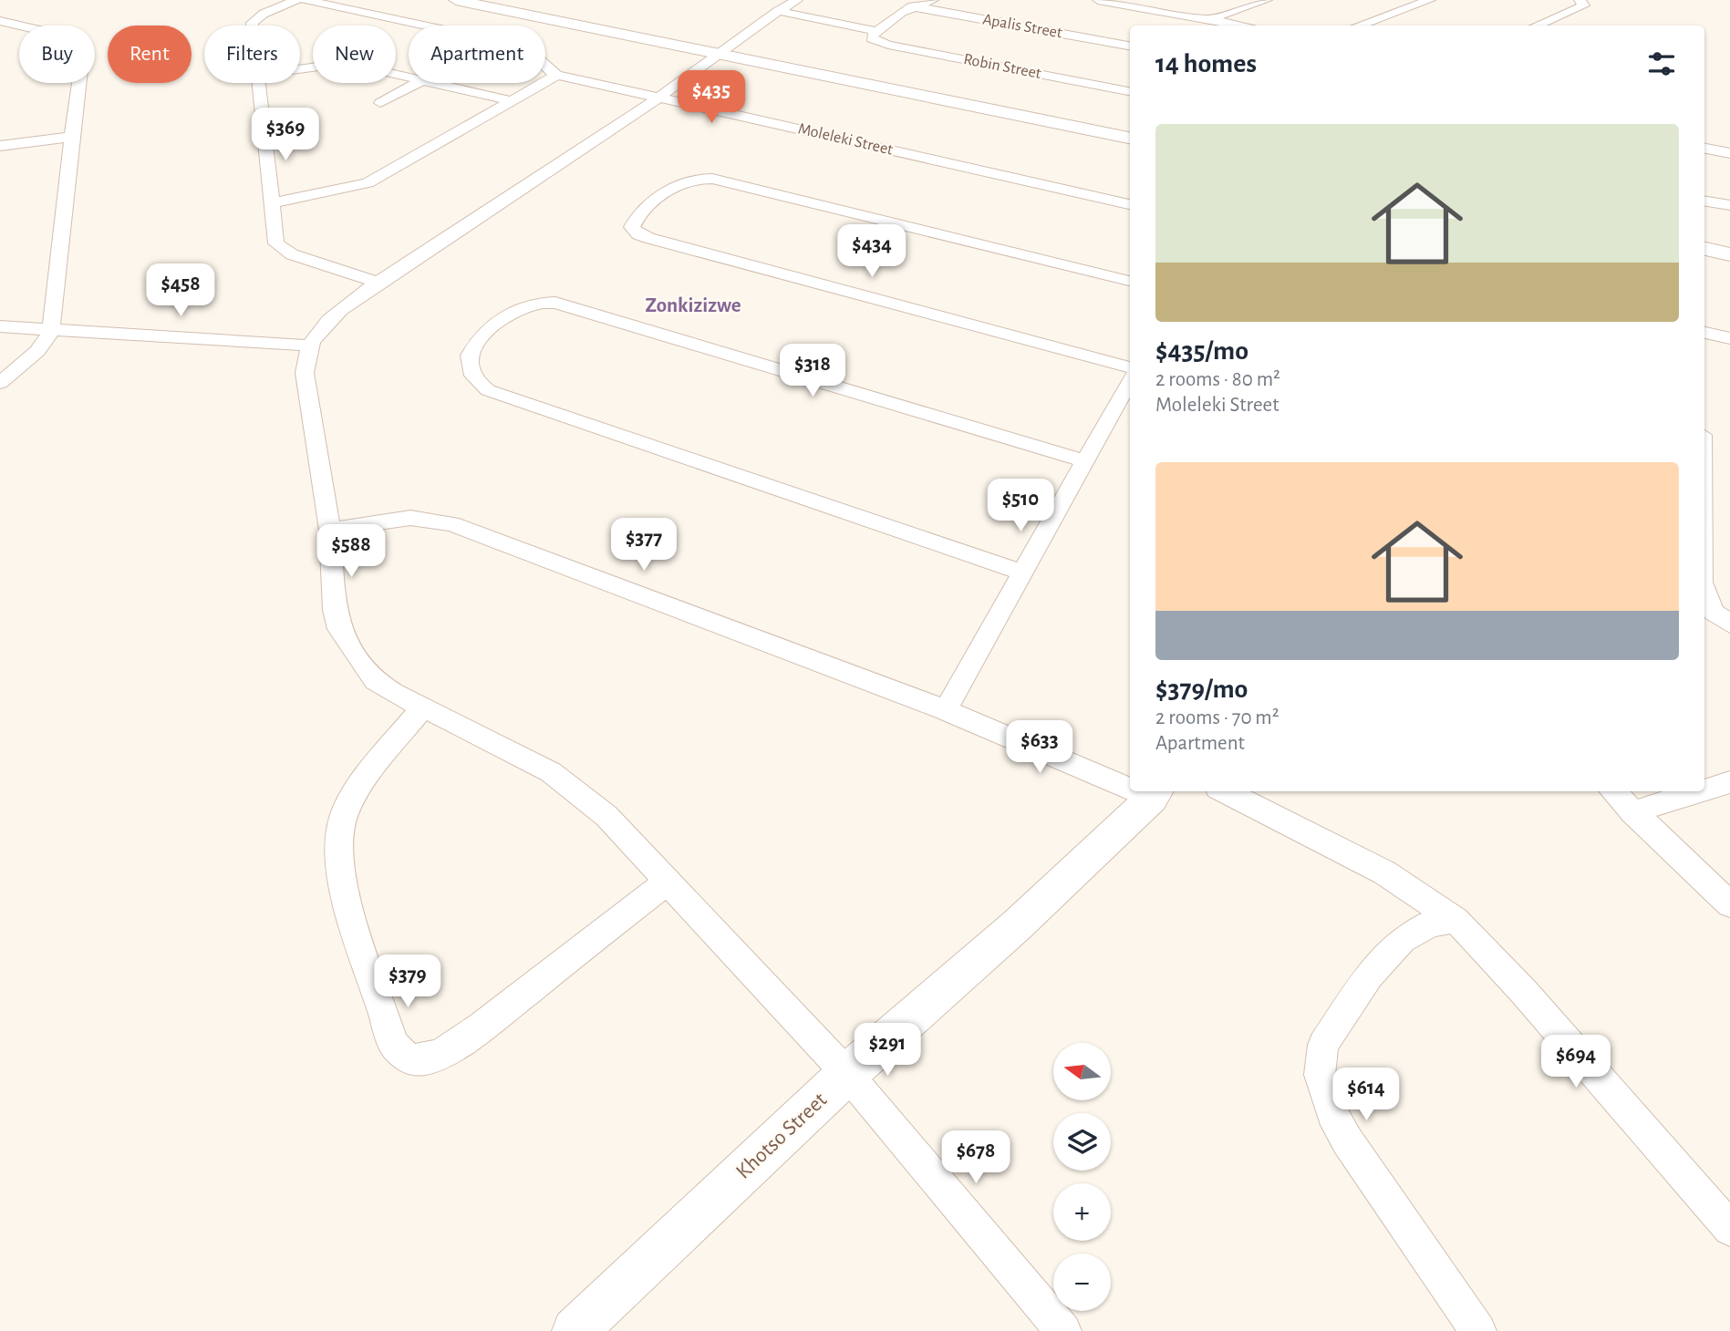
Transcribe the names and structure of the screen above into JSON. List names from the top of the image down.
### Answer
{
  "streets": {
    "street": [
      "Apalis Street",
      "Robin Street",
      "Moleleki Street",
      "Khotso Street"
    ]
  },
  "districts": ["Zonkizizwe"],
  "north": "left",
  "page": {
    "chip": [
      "Buy",
      "Rent",
      "Filters",
      "New",
      "Apartment"
    ],
    "heading": "14 homes",
    "price": [
      "$435",
      "$369",
      "$434",
      "$458",
      "$318",
      "$510",
      "$377",
      "$588",
      "$633",
      "$379",
      "$291",
      "$694",
      "$614",
      "$678"
    ],
    "list": [
      {
        "name": "$435/mo",
        "note": "2 rooms · 80 m² · Moleleki Street"
      },
      {
        "name": "$379/mo",
        "note": "2 rooms · 70 m² · Apartment"
      }
    ],
    "map_buttons": ["+", "−"]
  }
}
